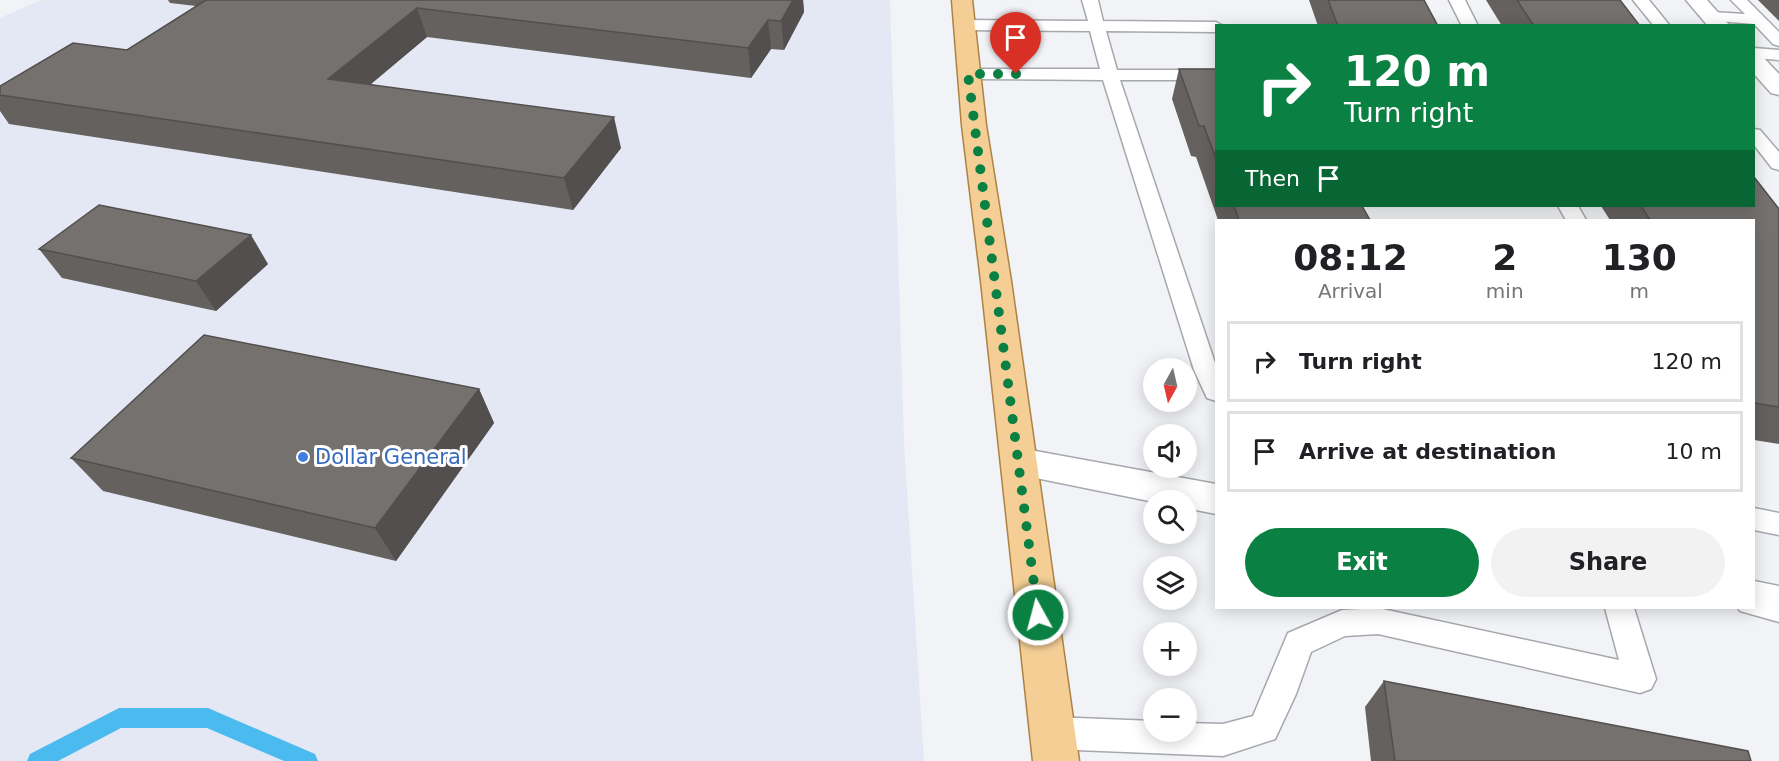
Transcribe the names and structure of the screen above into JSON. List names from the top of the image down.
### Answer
{
  "places": ["Dollar General"],
  "north": "bottom",
  "page": {
    "turn": ["120 m", "Turn right"],
    "then": "Then",
    "eta": [
      "08:12",
      "Arrival",
      "2",
      "min",
      "130",
      "m"
    ],
    "list": [
      {
        "name": "Turn right",
        "value": "120 m"
      },
      {
        "name": "Arrive at destination",
        "value": "10 m"
      }
    ],
    "map_buttons": ["+", "−"],
    "buttons": ["Exit", "Share"]
  }
}
